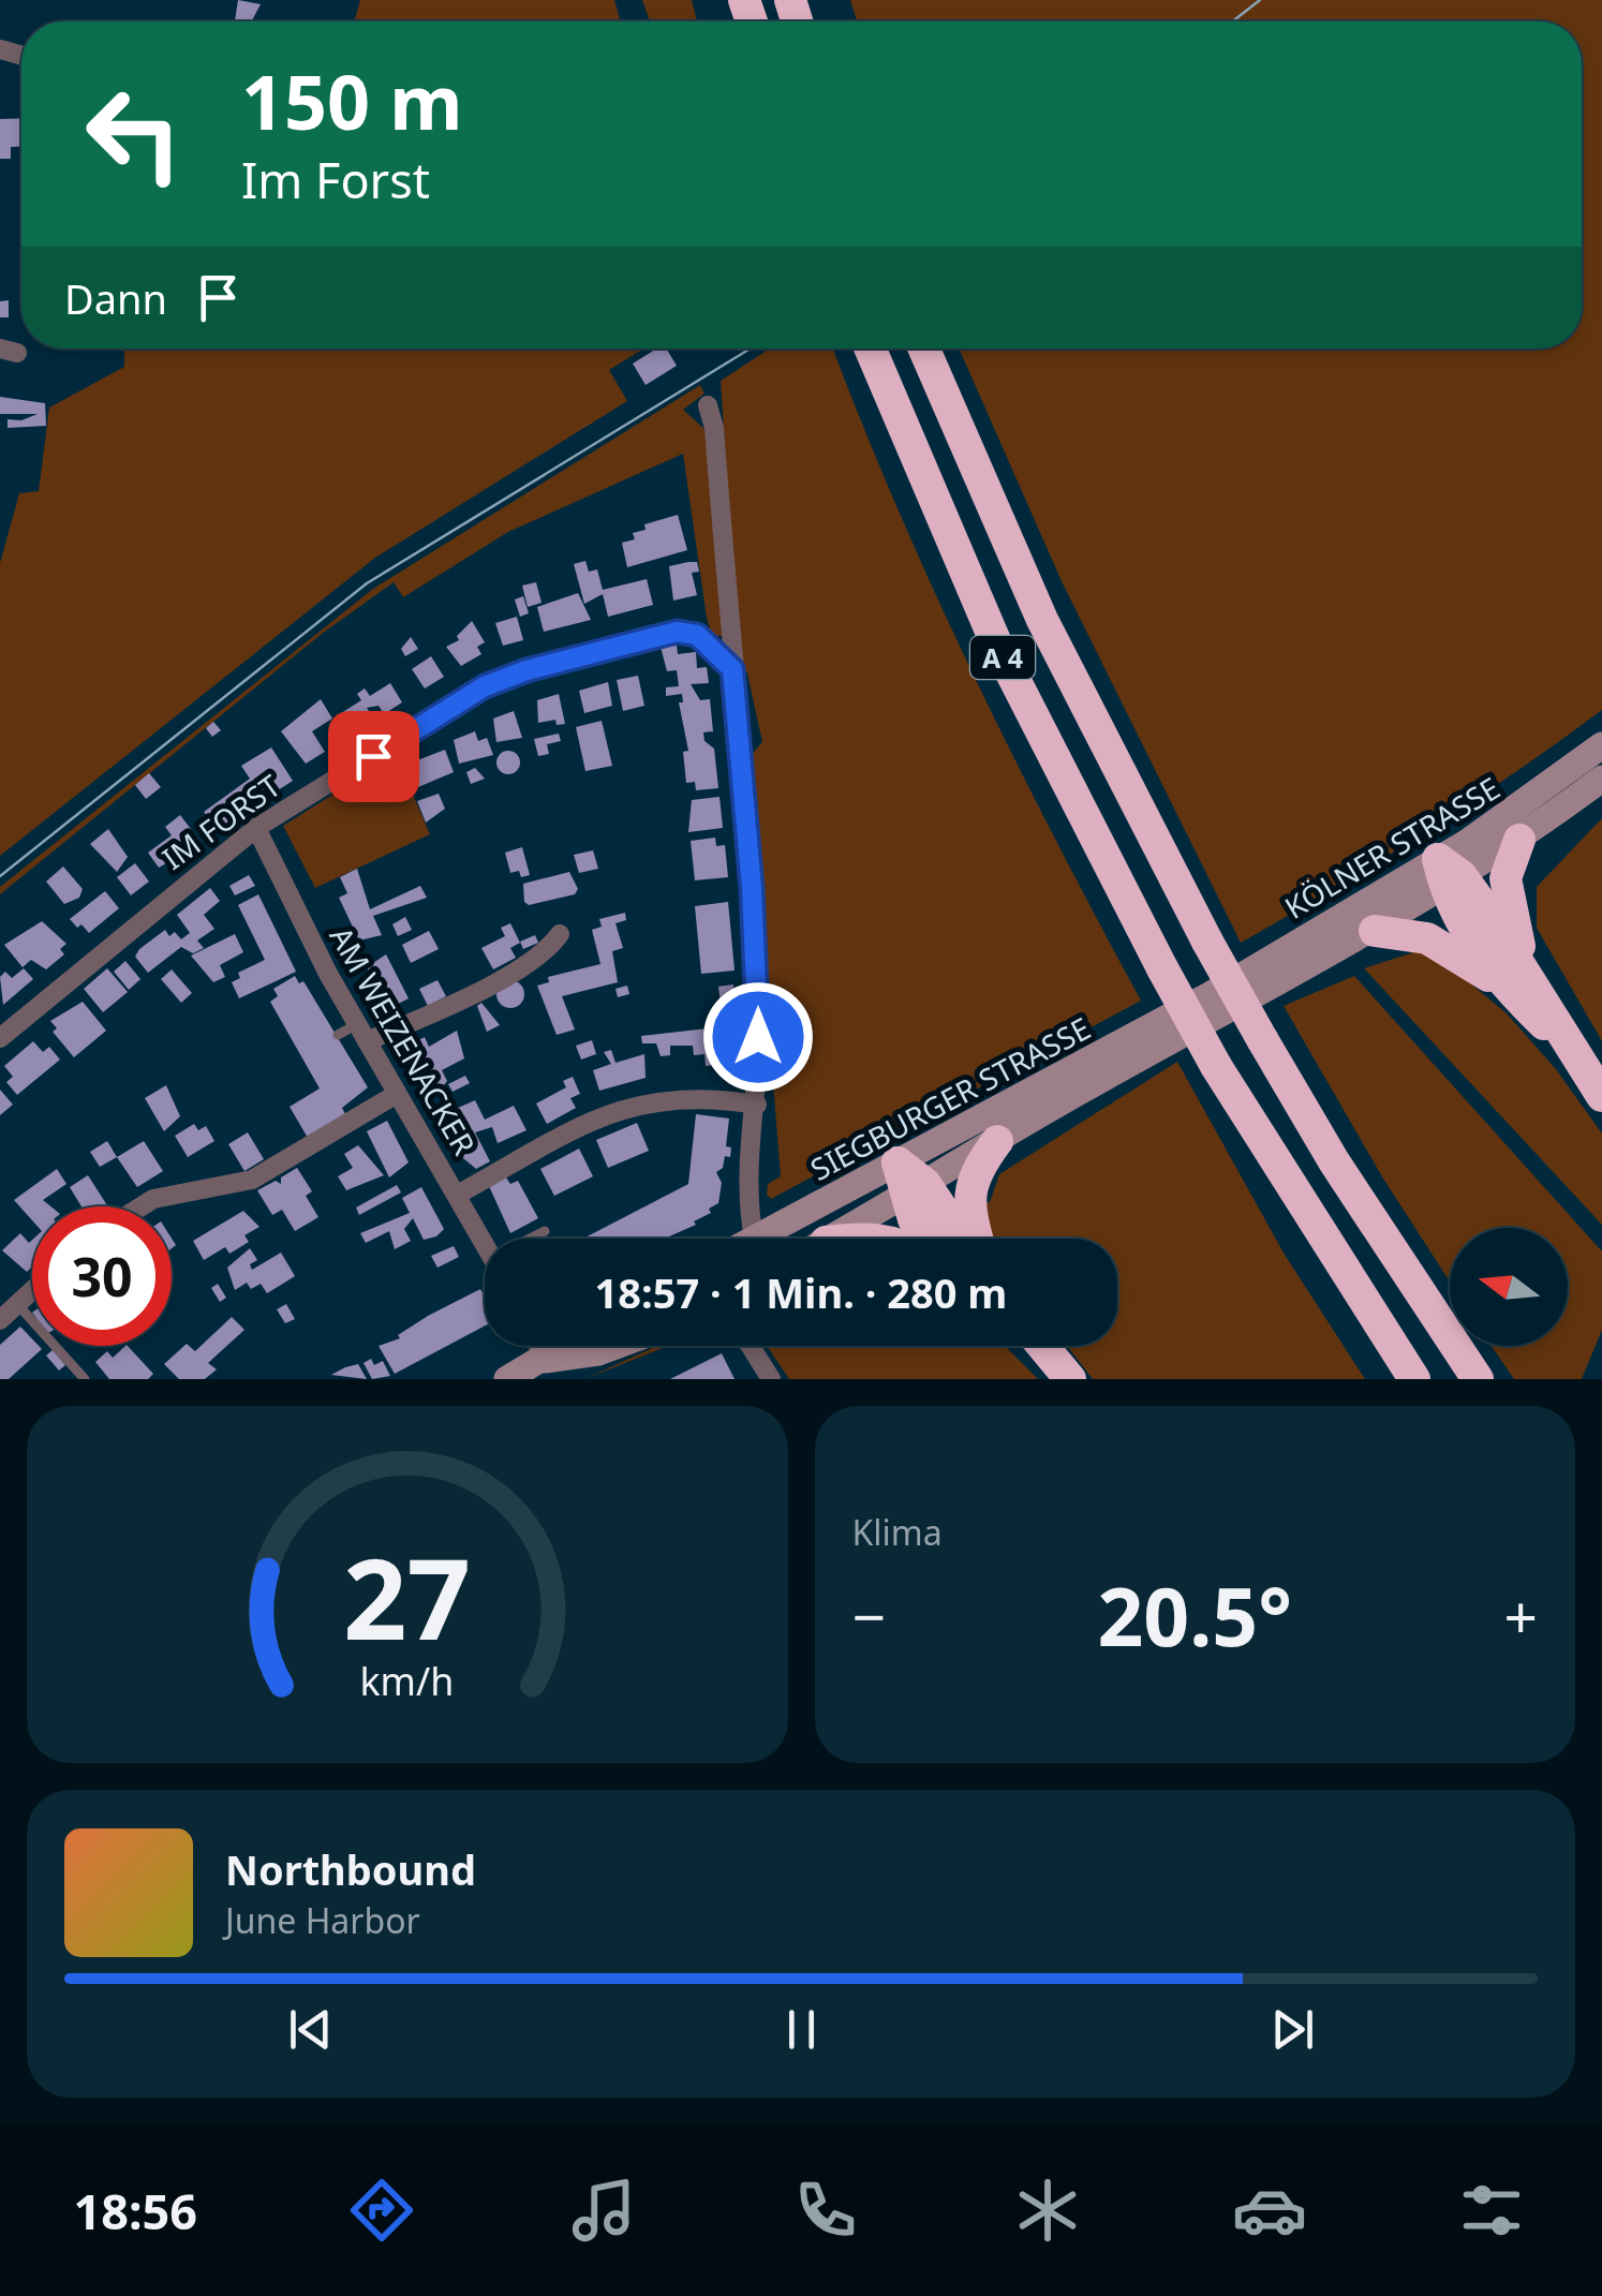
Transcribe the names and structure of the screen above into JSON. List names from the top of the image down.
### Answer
{
  "streets": {
    "highway": ["A 4"],
    "main road": ["KÖLNER STRASSE", "SIEGBURGER STRASSE"],
    "street": ["IM FORST", "AM WEIZENACKER"]
  },
  "crossings": [
    ["IM FORST", "AM WEIZENACKER"],
    ["KÖLNER STRASSE", "SIEGBURGER STRASSE"]
  ],
  "north": "left",
  "page": {
    "turn": ["150 m", "Im Forst"],
    "then": "Dann",
    "limit": "30",
    "trip": "18:57 · 1 Min. · 280 m",
    "tile": "Klima",
    "heat": ["−", "20.5°", "+"],
    "song": ["Northbound", "June Harbor"],
    "tabs": "18:56",
    "gauge": ["27", "km/h"]
  }
}
